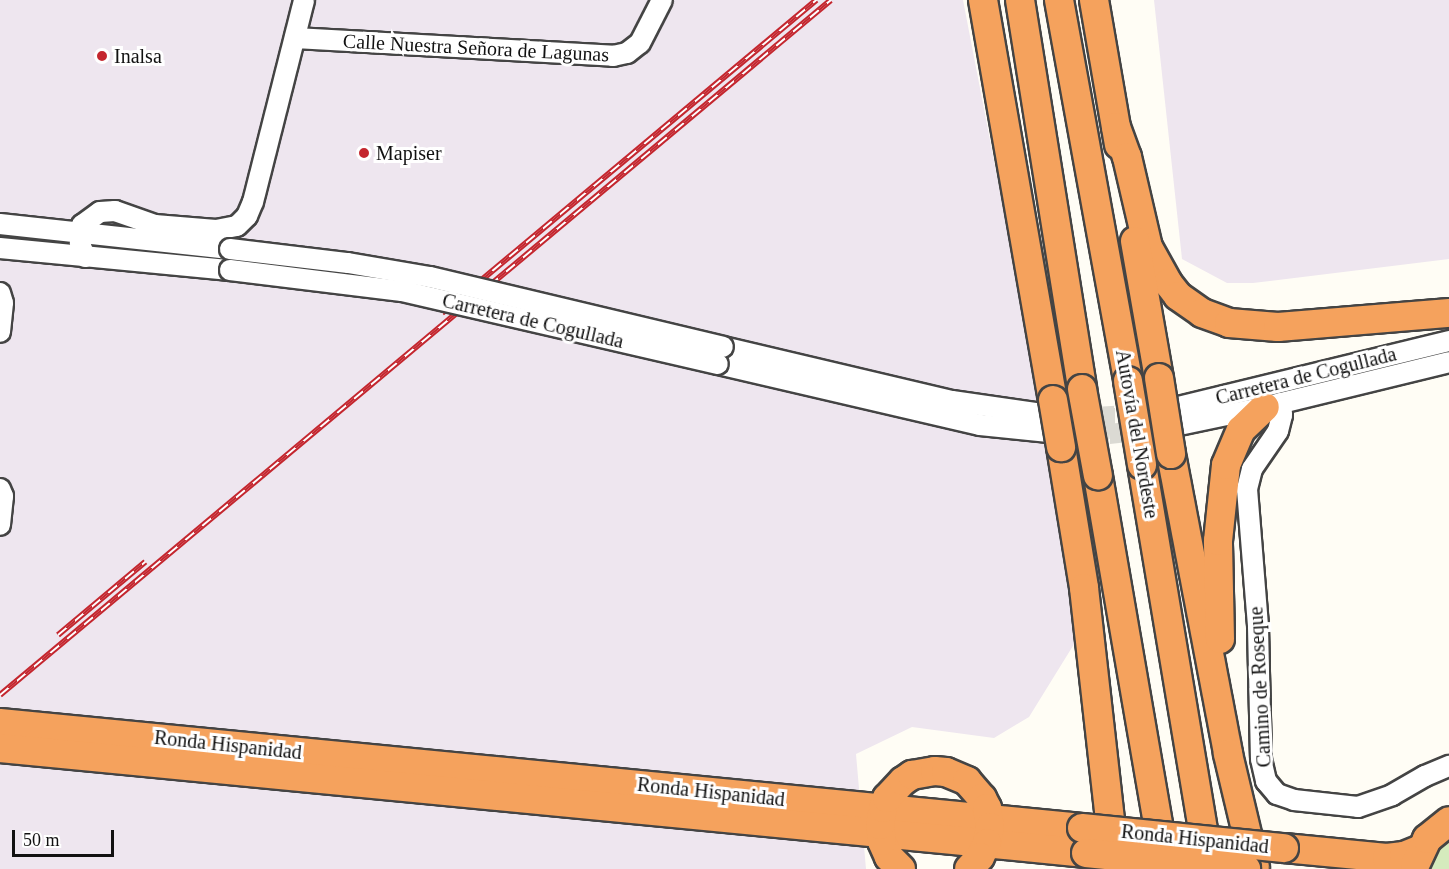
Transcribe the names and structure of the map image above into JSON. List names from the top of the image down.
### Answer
{
  "streets": {
    "highway": ["Autovía del Nordeste", "Ronda Hispanidad"],
    "street": ["Calle Nuestra Señora de Lagunas", "Carretera de Cogullada", "Camino de Roseque"]
  },
  "crossings": [
    ["Carretera de Cogullada", "Camino de Roseque"]
  ],
  "places": ["Inalsa", "Mapiser"],
  "scale_bar": "50 m"
}
